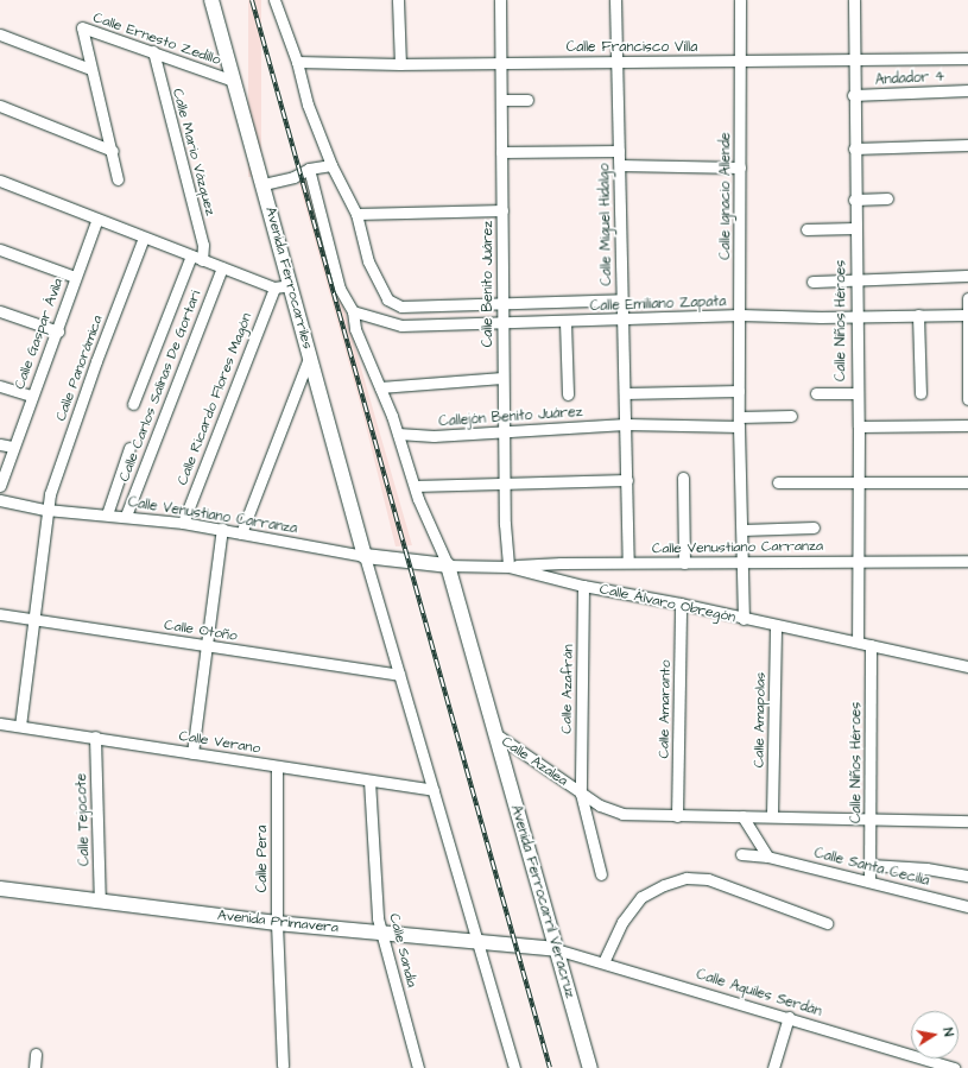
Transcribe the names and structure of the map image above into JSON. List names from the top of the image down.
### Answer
{
  "streets": {
    "street": [
      "Calle Ernesto Zedillo",
      "Calle Francisco Villa",
      "Andador 4",
      "Calle Mario Vázquez",
      "Calle Ignacio Allende",
      "Calle Miguel Hidalgo",
      "Avenida Ferrocarriles",
      "Calle Benito Juárez",
      "Calle Emiliano Zapata",
      "Calle Niños Héroes",
      "Calle Gaspar Ávila",
      "Calle Panorámica",
      "Calle Carlos Salinas De Gortari",
      "Calle Ricardo Flores Magón",
      "Callejón Benito Juárez",
      "Calle Venustiano Carranza",
      "Calle Álvaro Obregón",
      "Calle Otoño",
      "Calle Azafrán",
      "Calle Amaranto",
      "Calle Amapolas",
      "Calle Verano",
      "Calle Azalea",
      "Calle Tejocote",
      "Calle Pera",
      "Calle Santa Cecilia",
      "Avenida Ferrocarril Veracruz",
      "Avenida Primavera",
      "Calle Sandía",
      "Calle Aquiles Serdán"
    ]
  },
  "crossings": [
    ["Calle Ernesto Zedillo", "Calle Mario Vázquez"],
    ["Calle Ernesto Zedillo", "Avenida Ferrocarriles"],
    ["Calle Francisco Villa", "Calle Ignacio Allende"],
    ["Calle Francisco Villa", "Calle Miguel Hidalgo"],
    ["Calle Francisco Villa", "Calle Benito Juárez"],
    ["Calle Francisco Villa", "Calle Niños Héroes"],
    ["Andador 4", "Calle Niños Héroes"],
    ["Calle Ignacio Allende", "Calle Emiliano Zapata"],
    ["Calle Ignacio Allende", "Callejón Benito Juárez"],
    ["Calle Ignacio Allende", "Calle Venustiano Carranza"],
    ["Calle Ignacio Allende", "Calle Álvaro Obregón"],
    ["Calle Miguel Hidalgo", "Calle Emiliano Zapata"],
    ["Calle Miguel Hidalgo", "Callejón Benito Juárez"],
    ["Calle Miguel Hidalgo", "Calle Venustiano Carranza"],
    ["Avenida Ferrocarriles", "Calle Venustiano Carranza"],
    ["Avenida Ferrocarriles", "Calle Álvaro Obregón"],
    ["Calle Benito Juárez", "Calle Emiliano Zapata"],
    ["Calle Benito Juárez", "Callejón Benito Juárez"],
    ["Calle Benito Juárez", "Calle Venustiano Carranza"],
    ["Calle Benito Juárez", "Calle Álvaro Obregón"],
    ["Calle Emiliano Zapata", "Calle Niños Héroes"],
    ["Calle Niños Héroes", "Calle Venustiano Carranza"],
    ["Calle Niños Héroes", "Calle Álvaro Obregón"],
    ["Calle Niños Héroes", "Calle Azalea"],
    ["Calle Niños Héroes", "Calle Santa Cecilia"],
    ["Calle Panorámica", "Calle Venustiano Carranza"],
    ["Calle Panorámica", "Calle Otoño"],
    ["Calle Panorámica", "Calle Verano"],
    ["Calle Carlos Salinas De Gortari", "Calle Venustiano Carranza"],
    ["Calle Ricardo Flores Magón", "Calle Venustiano Carranza"],
    ["Calle Venustiano Carranza", "Calle Álvaro Obregón"],
    ["Calle Álvaro Obregón", "Calle Azafrán"],
    ["Calle Álvaro Obregón", "Calle Amaranto"],
    ["Calle Álvaro Obregón", "Calle Amapolas"],
    ["Calle Álvaro Obregón", "Calle Azalea"],
    ["Calle Azafrán", "Calle Azalea"],
    ["Calle Amaranto", "Calle Azalea"],
    ["Calle Amapolas", "Calle Azalea"],
    ["Calle Verano", "Calle Tejocote"],
    ["Calle Verano", "Calle Pera"],
    ["Calle Verano", "Calle Sandía"],
    ["Calle Azalea", "Avenida Ferrocarril Veracruz"],
    ["Calle Tejocote", "Avenida Primavera"],
    ["Calle Pera", "Avenida Primavera"],
    ["Avenida Ferrocarril Veracruz", "Avenida Primavera"],
    ["Avenida Ferrocarril Veracruz", "Calle Aquiles Serdán"],
    ["Avenida Primavera", "Calle Sandía"],
    ["Avenida Primavera", "Calle Aquiles Serdán"]
  ],
  "north": "right"
}
